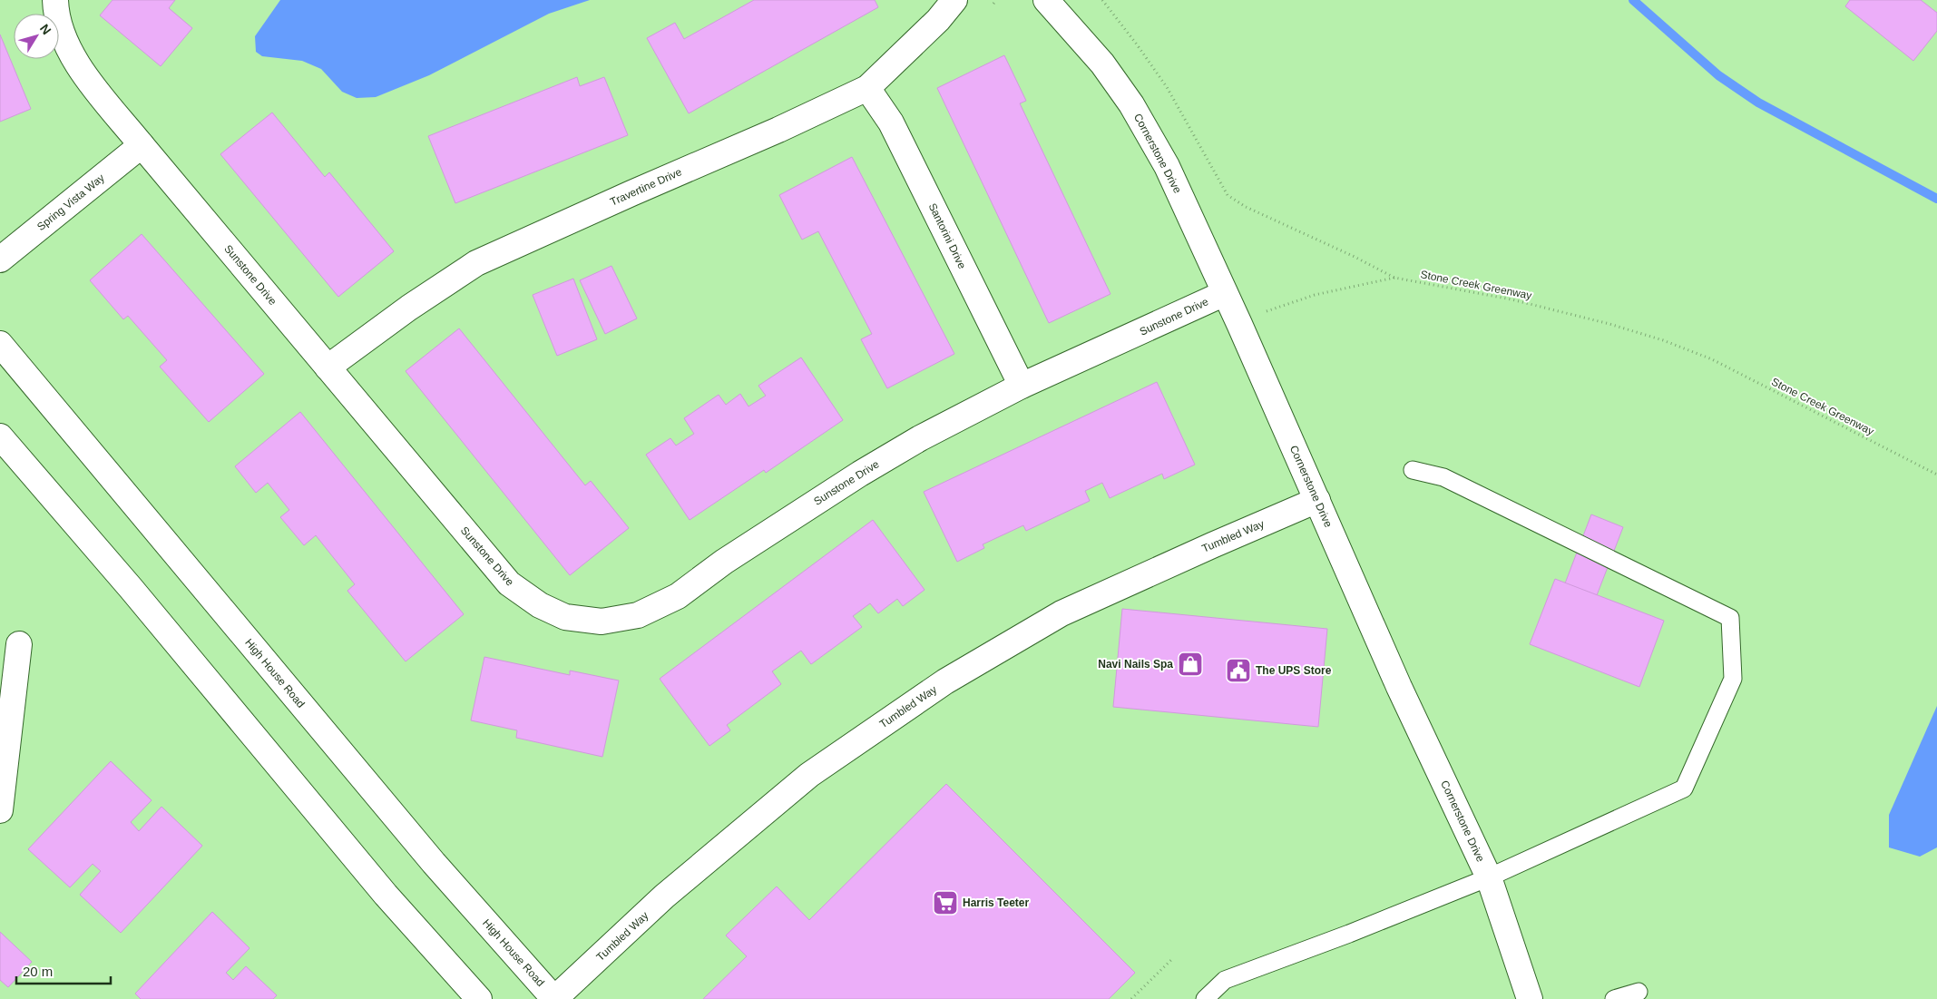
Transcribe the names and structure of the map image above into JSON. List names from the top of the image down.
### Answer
{
  "streets": {
    "street": [
      "Cornerstone Drive",
      "Travertine Drive",
      "Spring Vista Way",
      "Santorini Drive",
      "Sunstone Drive",
      "Tumbled Way",
      "High House Road"
    ],
    "path": ["Stone Creek Greenway"]
  },
  "crossings": [
    ["Cornerstone Drive", "Sunstone Drive"],
    ["Cornerstone Drive", "Tumbled Way"],
    ["Travertine Drive", "Santorini Drive"],
    ["Travertine Drive", "Sunstone Drive"],
    ["Spring Vista Way", "Sunstone Drive"],
    ["Santorini Drive", "Sunstone Drive"],
    ["Tumbled Way", "High House Road"]
  ],
  "places": {
    "shop": ["Navi Nails Spa"],
    "public building": ["The UPS Store"],
    "supermarket": ["Harris Teeter"]
  },
  "scale_bar": "20 m",
  "north": "top right"
}
